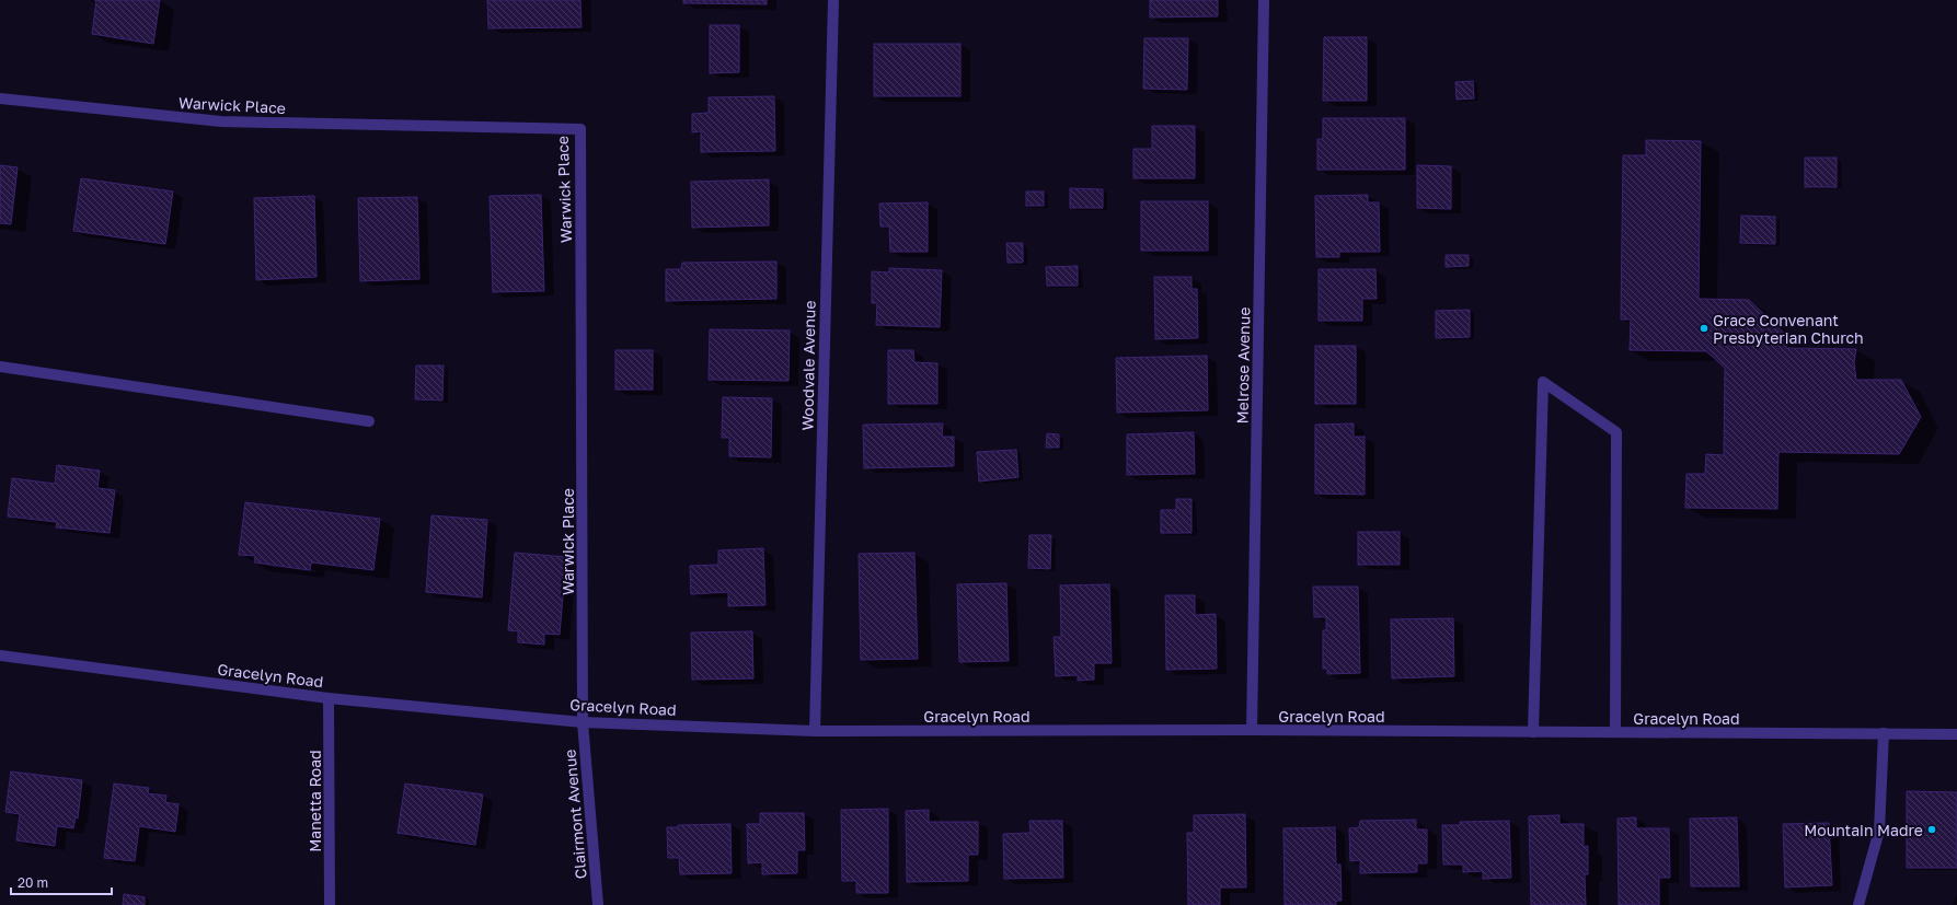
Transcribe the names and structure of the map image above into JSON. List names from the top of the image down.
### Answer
{
  "streets": {
    "street": [
      "Warwick Place",
      "Woodvale Avenue",
      "Melrose Avenue",
      "Gracelyn Road",
      "Manetta Road",
      "Clairmont Avenue"
    ]
  },
  "crossings": [
    ["Warwick Place", "Gracelyn Road"],
    ["Warwick Place", "Clairmont Avenue"],
    ["Woodvale Avenue", "Gracelyn Road"],
    ["Melrose Avenue", "Gracelyn Road"],
    ["Gracelyn Road", "Manetta Road"],
    ["Gracelyn Road", "Clairmont Avenue"]
  ],
  "places": ["Grace Convenant Presbyterian Church", "Mountain Madre"],
  "scale_bar": "20 m"
}
